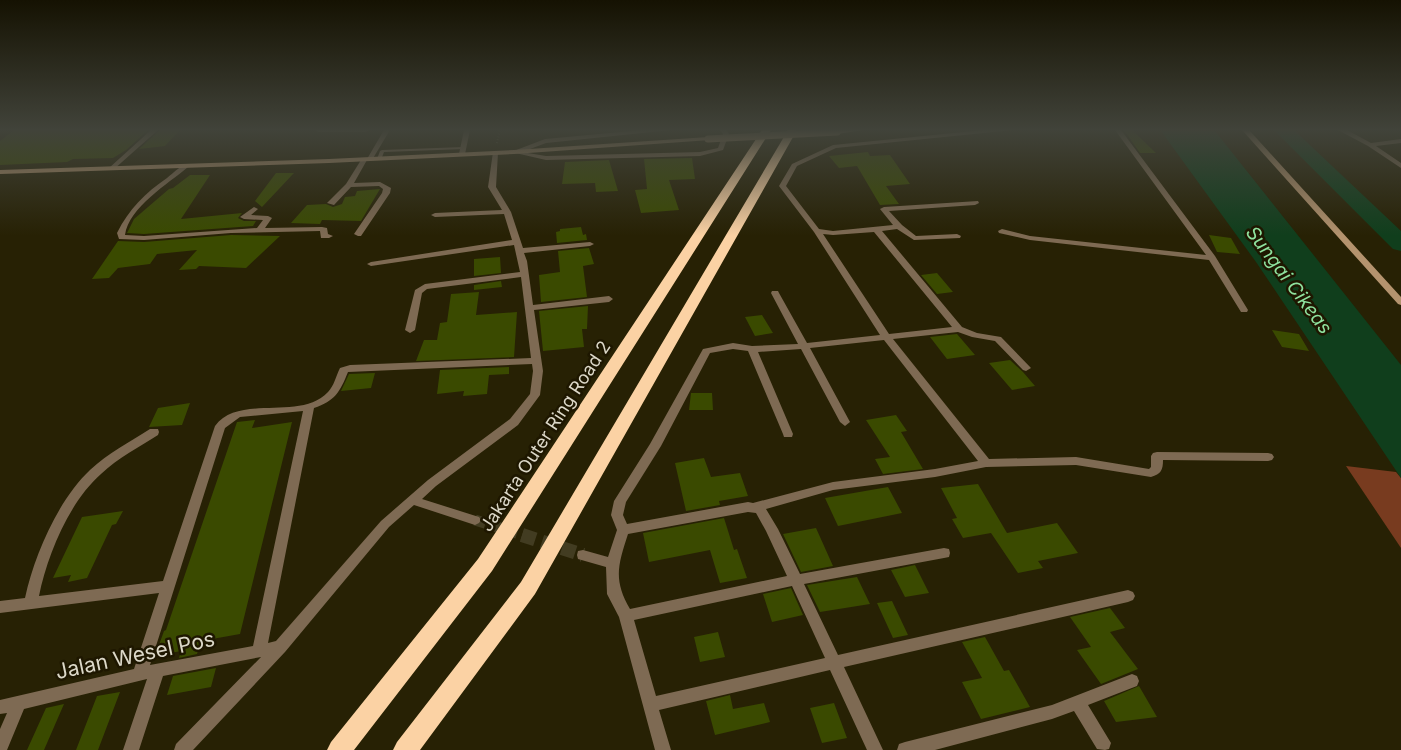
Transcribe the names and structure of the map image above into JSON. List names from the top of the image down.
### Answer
{
  "streets": {
    "highway": ["Jakarta Outer Ring Road 2"],
    "street": ["Jalan Wesel Pos"]
  },
  "water": ["Sungai Cikeas"]
}
